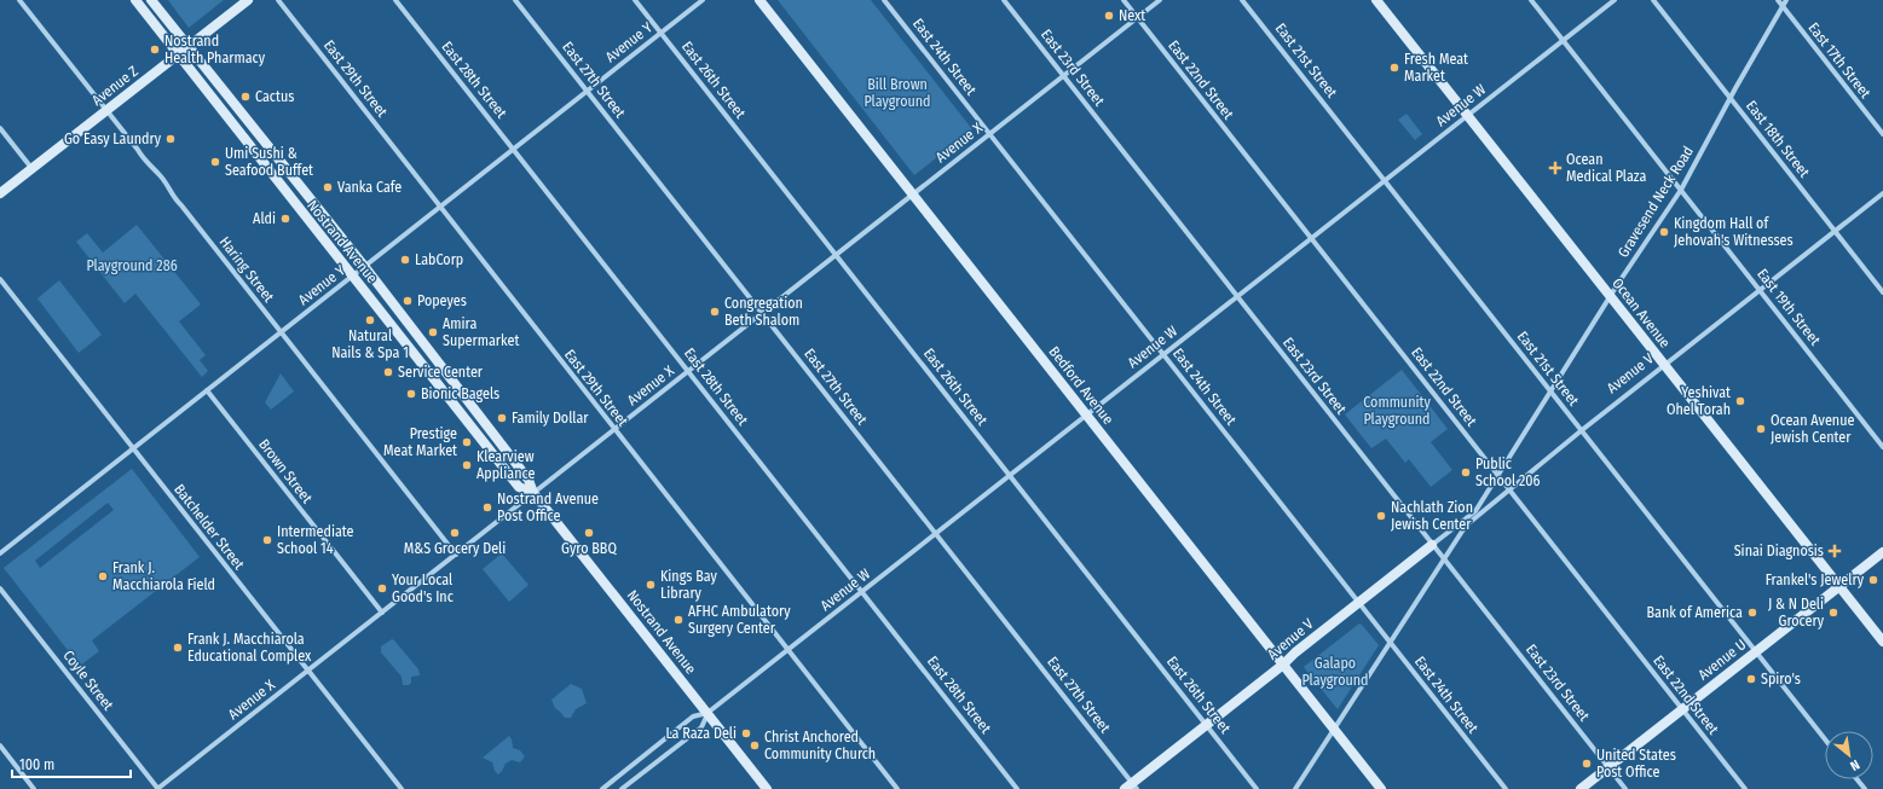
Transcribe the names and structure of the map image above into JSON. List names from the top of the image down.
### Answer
{
  "streets": {
    "main road": [
      "Avenue Z",
      "Nostrand Avenue",
      "Ocean Avenue",
      "Avenue V",
      "Bedford Avenue",
      "Avenue U"
    ],
    "street": [
      "Avenue Y",
      "East 24th Street",
      "East 21st Street",
      "East 17th Street",
      "East 23rd Street",
      "East 29th Street",
      "East 28th Street",
      "East 27th Street",
      "East 26th Street",
      "East 22nd Street",
      "Avenue W",
      "East 18th Street",
      "Avenue X",
      "Gravesend Neck Road",
      "Haring Street",
      "East 19th Street",
      "Brown Street",
      "Batchelder Street",
      "Coyle Street"
    ]
  },
  "crossings": [
    ["Avenue Y", "East 29th Street"],
    ["Avenue Y", "East 28th Street"],
    ["Avenue Y", "East 27th Street"],
    ["Avenue Y", "East 26th Street"],
    ["Avenue Y", "Nostrand Avenue"],
    ["Avenue Y", "Haring Street"],
    ["Avenue Y", "Brown Street"],
    ["Avenue Y", "Batchelder Street"],
    ["East 24th Street", "Avenue W"],
    ["East 24th Street", "Avenue X"],
    ["East 24th Street", "Avenue V"],
    ["East 21st Street", "Avenue W"],
    ["East 21st Street", "Gravesend Neck Road"],
    ["East 21st Street", "Avenue V"],
    ["East 21st Street", "Avenue U"],
    ["East 17th Street", "Gravesend Neck Road"],
    ["East 23rd Street", "Avenue W"],
    ["East 23rd Street", "Avenue X"],
    ["East 23rd Street", "Avenue V"],
    ["East 23rd Street", "Avenue U"],
    ["East 29th Street", "Avenue W"],
    ["East 29th Street", "Avenue X"],
    ["East 28th Street", "Avenue W"],
    ["East 28th Street", "Avenue X"],
    ["East 27th Street", "Avenue W"],
    ["East 27th Street", "Avenue X"],
    ["East 27th Street", "Avenue V"],
    ["East 26th Street", "Avenue W"],
    ["East 26th Street", "Avenue X"],
    ["East 26th Street", "Avenue V"],
    ["East 22nd Street", "Avenue W"],
    ["East 22nd Street", "Avenue X"],
    ["East 22nd Street", "Gravesend Neck Road"],
    ["East 22nd Street", "Avenue V"],
    ["East 22nd Street", "Avenue U"],
    ["Avenue Z", "Nostrand Avenue"],
    ["Avenue Z", "Haring Street"],
    ["Avenue W", "Nostrand Avenue"],
    ["Avenue W", "East 19th Street"],
    ["Avenue W", "Ocean Avenue"],
    ["Avenue W", "Bedford Avenue"],
    ["East 18th Street", "Gravesend Neck Road"],
    ["East 18th Street", "Avenue V"],
    ["Avenue X", "Nostrand Avenue"],
    ["Avenue X", "Haring Street"],
    ["Avenue X", "Bedford Avenue"],
    ["Avenue X", "Brown Street"],
    ["Avenue X", "Batchelder Street"],
    ["Avenue X", "Coyle Street"],
    ["Gravesend Neck Road", "East 19th Street"],
    ["Gravesend Neck Road", "Ocean Avenue"],
    ["Gravesend Neck Road", "Avenue V"],
    ["East 19th Street", "Avenue V"],
    ["Ocean Avenue", "Avenue V"],
    ["Ocean Avenue", "Avenue U"],
    ["Avenue V", "Bedford Avenue"]
  ],
  "parks": [
    "Bill Brown Playground",
    "Playground 286",
    "Community Playground",
    "Galapo Playground"
  ],
  "places": {
    "other": [
      "Next",
      "Nostrand Health Pharmacy",
      "Fresh Meat Market",
      "Cactus",
      "Go Easy Laundry",
      "Umi Sushi & Seafood Buffet",
      "Vanka Cafe",
      "Aldi",
      "Kingdom Hall of Jehovah's Witnesses",
      "LabCorp",
      "Popeyes",
      "Congregation Beth Shalom",
      "Natural Nails & Spa 1",
      "Amira Supermarket",
      "Service Center",
      "Bionic Bagels",
      "Yeshivat Ohel Torah",
      "Family Dollar",
      "Ocean Avenue Jewish Center",
      "Prestige Meat Market",
      "Klearview Appliance",
      "Public School 206",
      "Nostrand Avenue Post Office",
      "Nachlath Zion Jewish Center",
      "M&S Grocery Deli",
      "Gyro BBQ",
      "Intermediate School 14",
      "Frank J. Macchiarola Field",
      "Frankel's Jewelry",
      "Kings Bay Library",
      "Your Local Good's Inc",
      "Bank of America",
      "J & N Deli Grocery",
      "AFHC Ambulatory Surgery Center",
      "Frank J. Macchiarola Educational Complex",
      "Spiro's",
      "La Raza Deli",
      "Christ Anchored Community Church",
      "United States Post Office"
    ],
    "health": ["Ocean Medical Plaza", "Sinai Diagnosis"]
  },
  "scale_bar": "100 m",
  "north": "bottom right"
}
